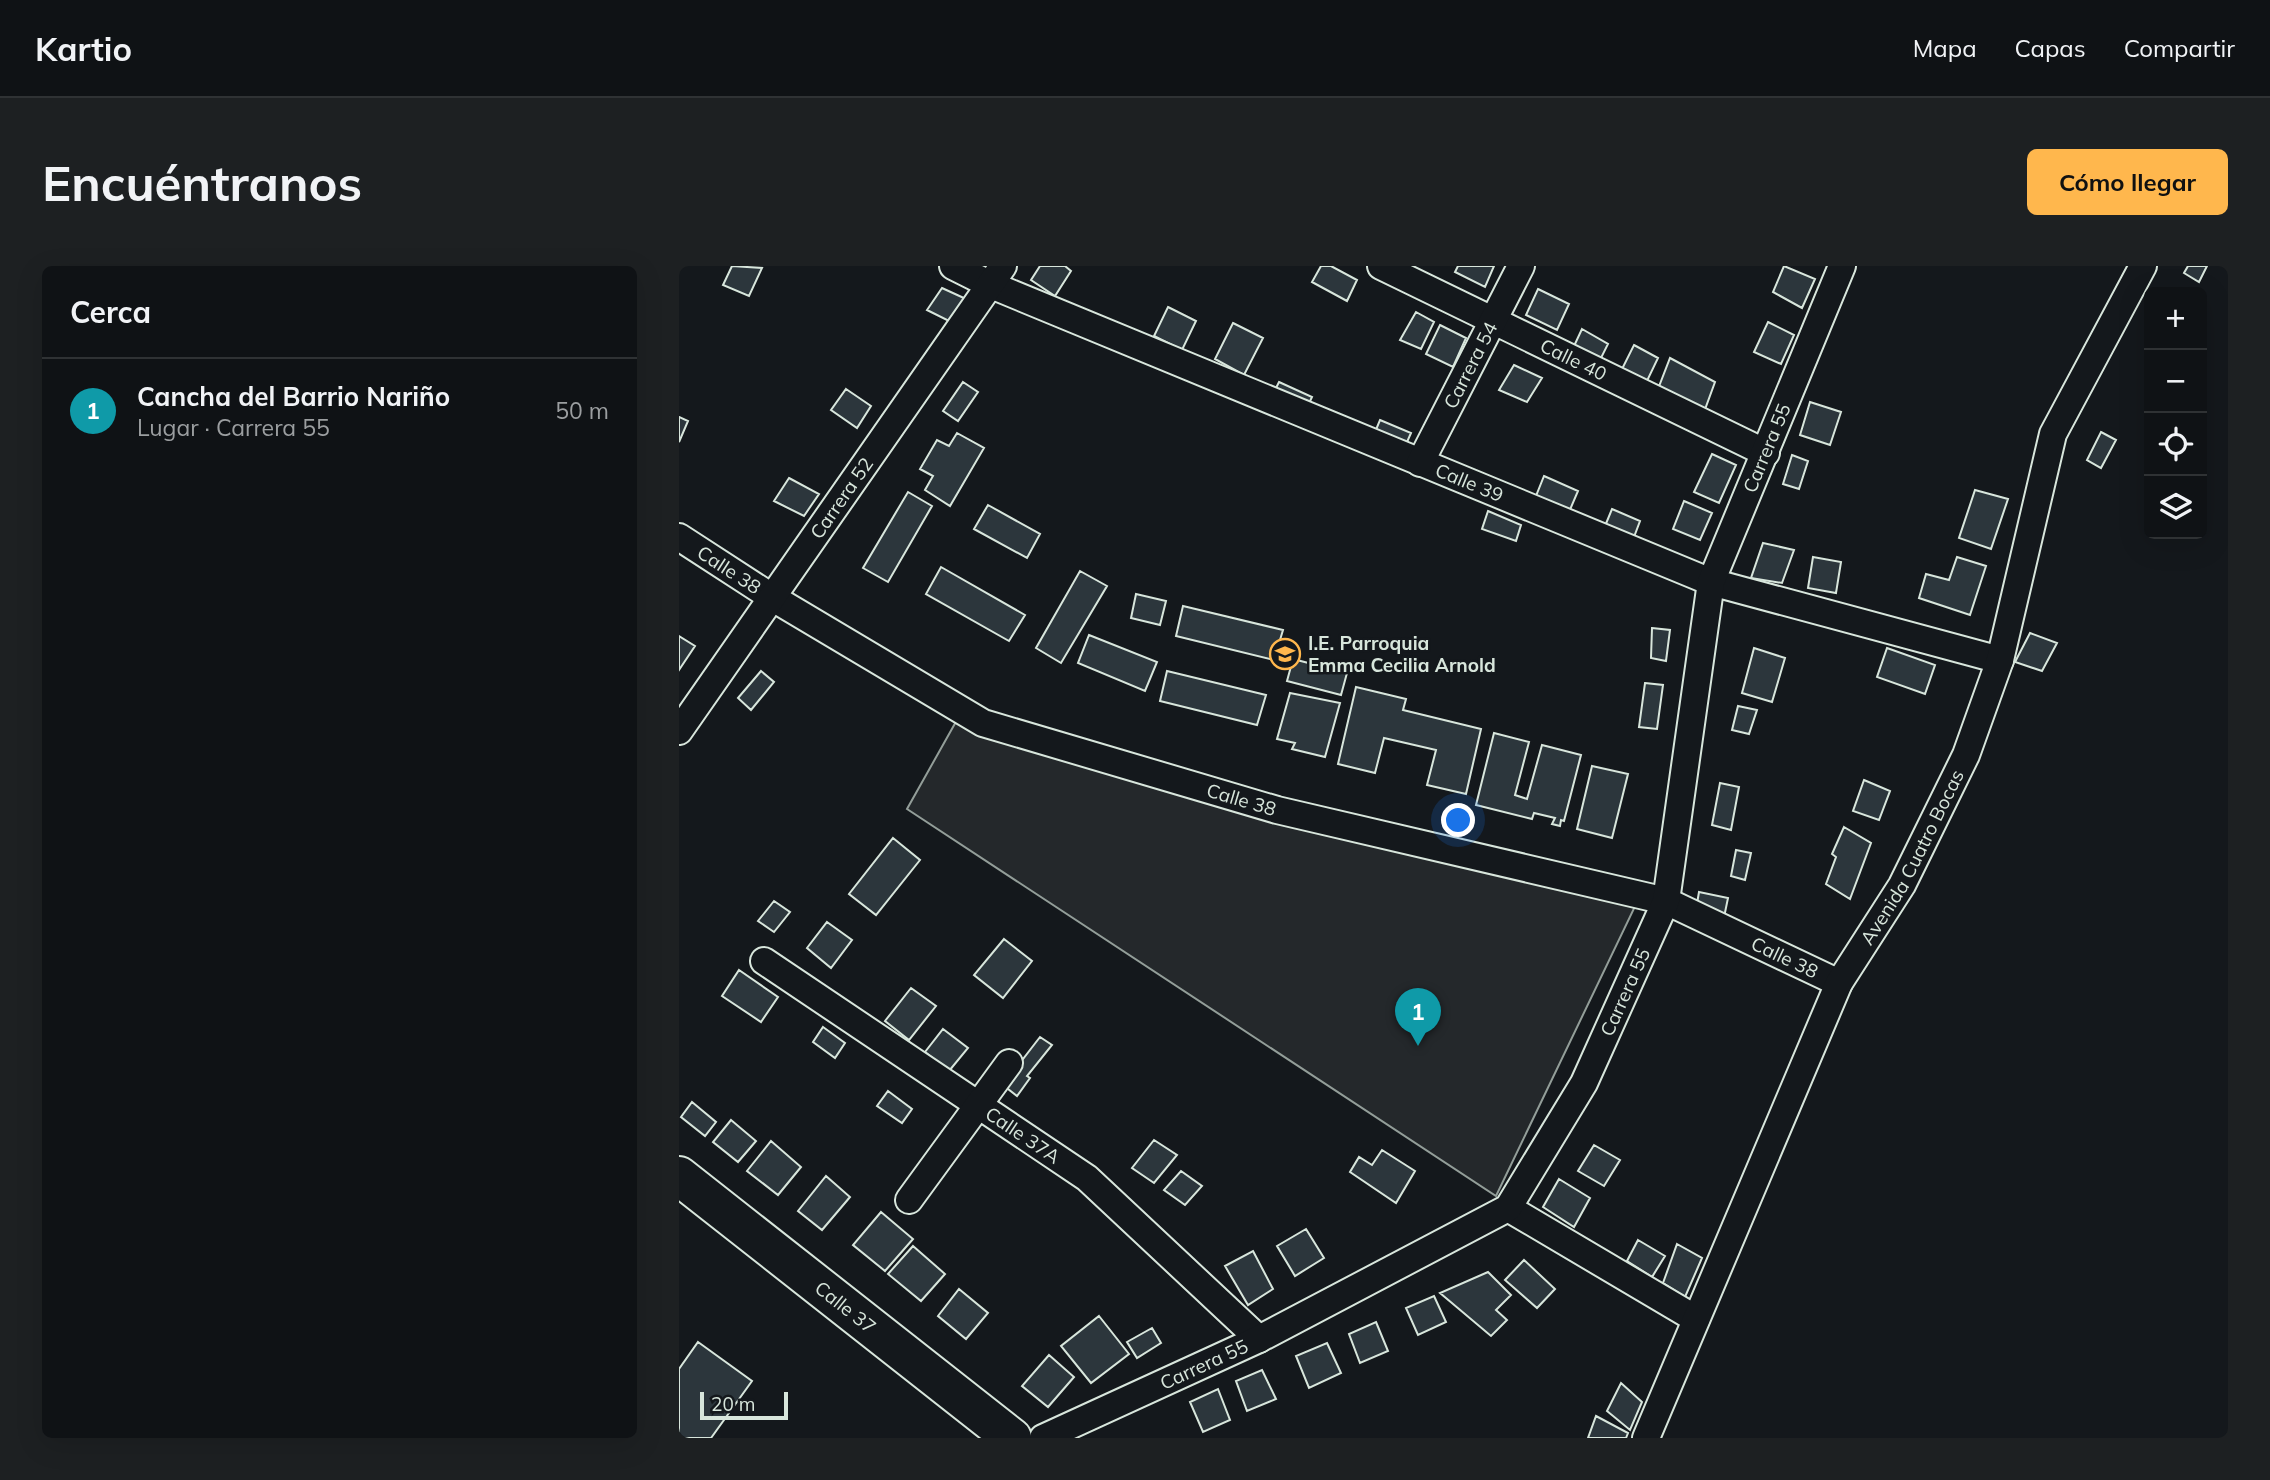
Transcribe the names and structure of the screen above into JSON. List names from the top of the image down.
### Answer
{
  "streets": {
    "main road": ["Calle 37"],
    "street": [
      "Calle 40",
      "Carrera 54",
      "Carrera 55",
      "Calle 39",
      "Carrera 52",
      "Calle 38",
      "Avenida Cuatro Bocas",
      "Calle 37A"
    ]
  },
  "crossings": [
    ["Calle 40", "Carrera 54"],
    ["Calle 40", "Carrera 55"],
    ["Carrera 54", "Calle 39"],
    ["Carrera 55", "Calle 39"],
    ["Carrera 55", "Calle 38"],
    ["Carrera 55", "Calle 37A"],
    ["Calle 39", "Carrera 52"],
    ["Calle 39", "Avenida Cuatro Bocas"],
    ["Carrera 52", "Calle 38"],
    ["Calle 38", "Avenida Cuatro Bocas"]
  ],
  "places": {
    "school or university": ["I.E. Parroquia Emma Cecilia Arnold"]
  },
  "scale_bar": "20 m",
  "page": {
    "header": "Kartio",
    "nav": ["Mapa", "Capas", "Compartir"],
    "buttons": "Cómo llegar",
    "title": "Encuéntranos",
    "heading": "Cerca",
    "map_buttons": ["+", "−"],
    "list": [
      {
        "mark": "1",
        "name": "Cancha del Barrio Nariño",
        "note": "Lugar · Carrera 55",
        "value": "50 m"
      }
    ],
    "pins": "1",
    "scale": "20 m"
  }
}
